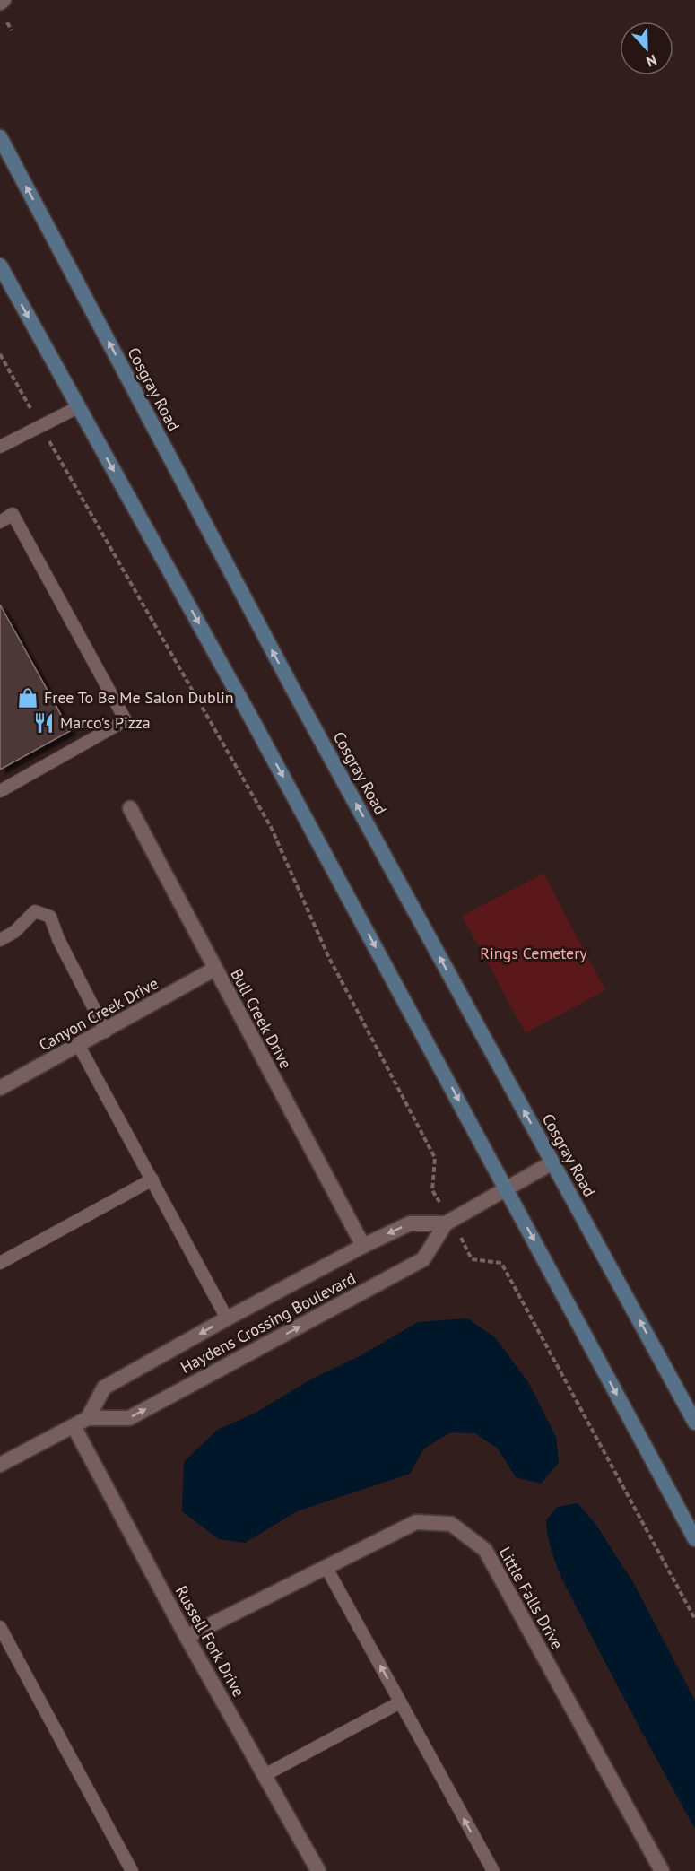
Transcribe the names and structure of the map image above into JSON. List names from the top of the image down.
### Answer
{
  "streets": {
    "main road": ["Cosgray Road"],
    "street": [
      "Canyon Creek Drive",
      "Bull Creek Drive",
      "Haydens Crossing Boulevard",
      "Little Falls Drive",
      "Russell Fork Drive"
    ]
  },
  "crossings": [
    ["Cosgray Road", "Haydens Crossing Boulevard"],
    ["Canyon Creek Drive", "Bull Creek Drive"],
    ["Bull Creek Drive", "Haydens Crossing Boulevard"],
    ["Haydens Crossing Boulevard", "Russell Fork Drive"],
    ["Little Falls Drive", "Russell Fork Drive"]
  ],
  "parks": ["Rings Cemetery"],
  "places": {
    "shop": ["Free To Be Me Salon Dublin"],
    "restaurant": ["Marco's Pizza"]
  },
  "north": "bottom"
}
